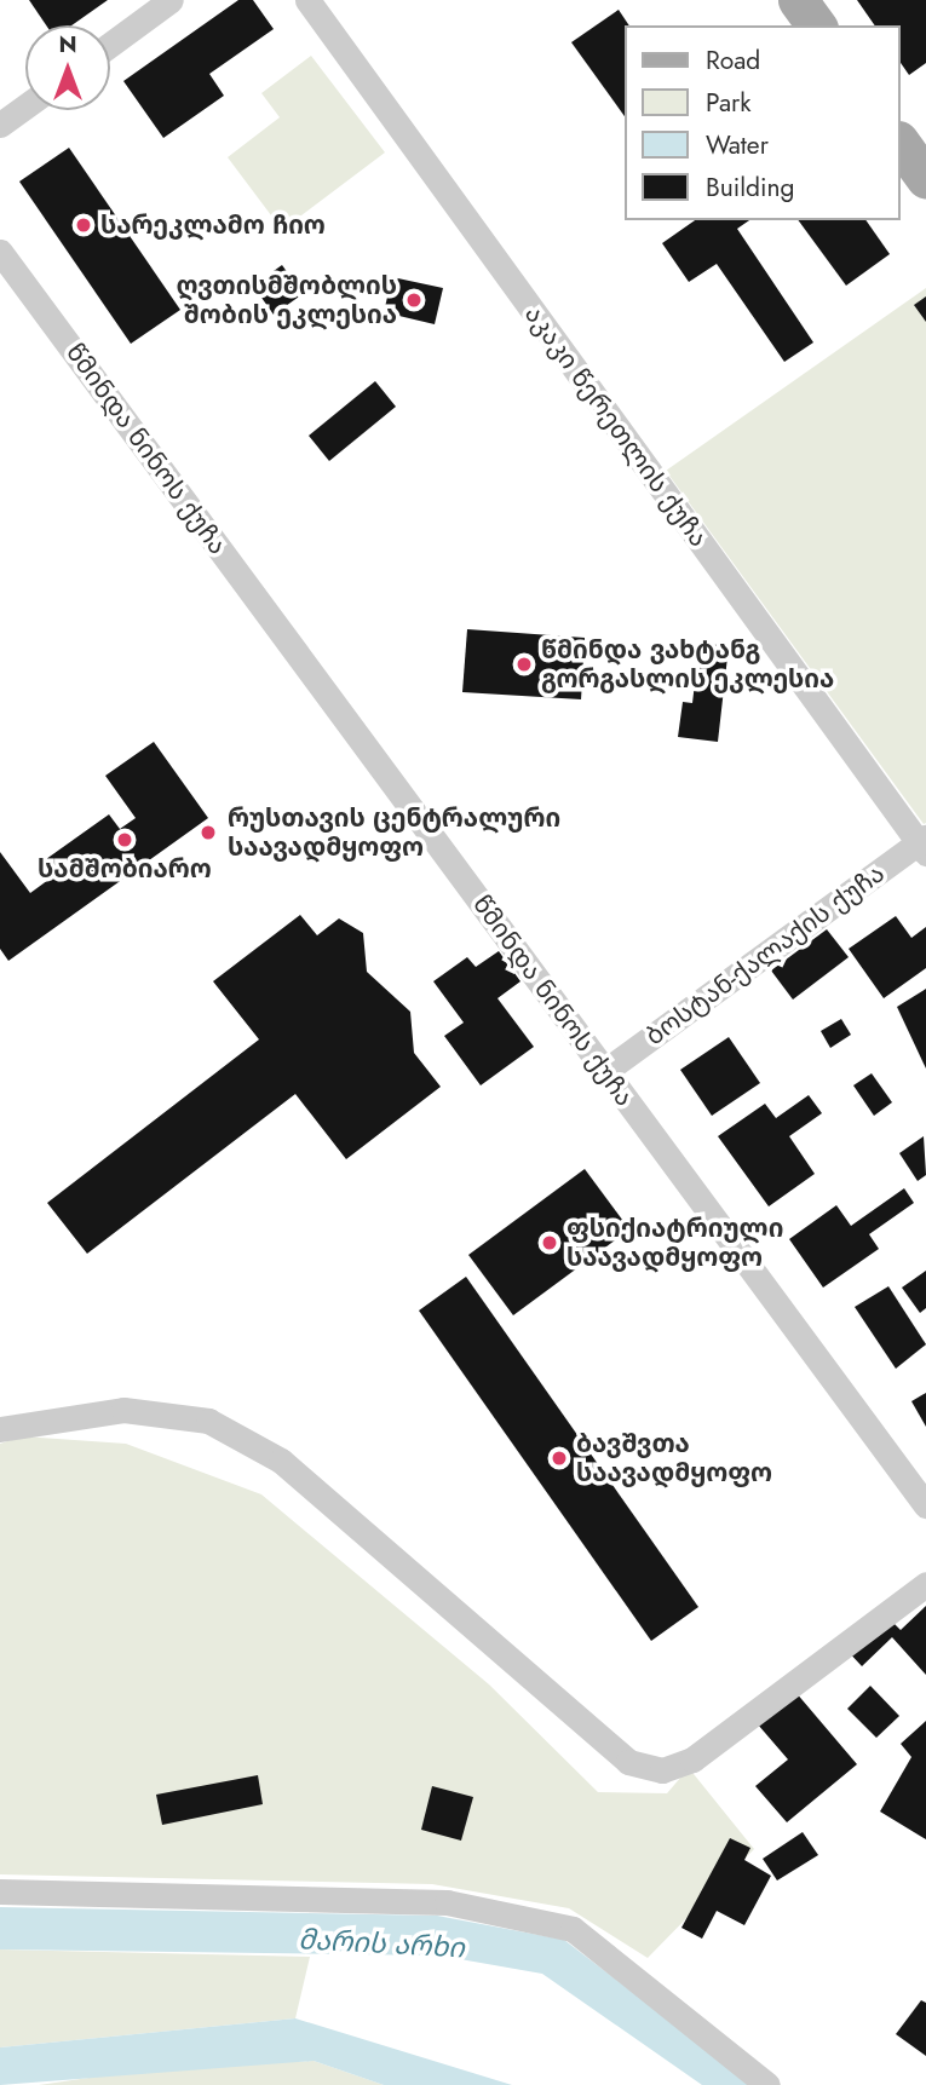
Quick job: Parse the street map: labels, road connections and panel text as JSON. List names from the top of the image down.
{
  "streets": {
    "street": ["აკაკი წერეთლის ქუჩა", "წმინდა ნინოს ქუჩა", "ბოსტან-ქალაქის ქუჩა"]
  },
  "crossings": [
    ["აკაკი წერეთლის ქუჩა", "ბოსტან-ქალაქის ქუჩა"],
    ["წმინდა ნინოს ქუჩა", "ბოსტან-ქალაქის ქუჩა"]
  ],
  "water": ["მარის არხი"],
  "places": [
    "სარეკლამო ჩიო",
    "ღვთისმშობლის შობის ეკლესია",
    "წმინდა ვახტანგ გორგასლის ეკლესია",
    "რუსთავის ცენტრალური საავადმყოფო",
    "სამშობიარო",
    "ფსიქიატრიული საავადმყოფო",
    "ბავშვთა საავადმყოფო"
  ],
  "legend": [
    "Road",
    "Park",
    "Water",
    "Building"
  ],
  "north": "top"
}
